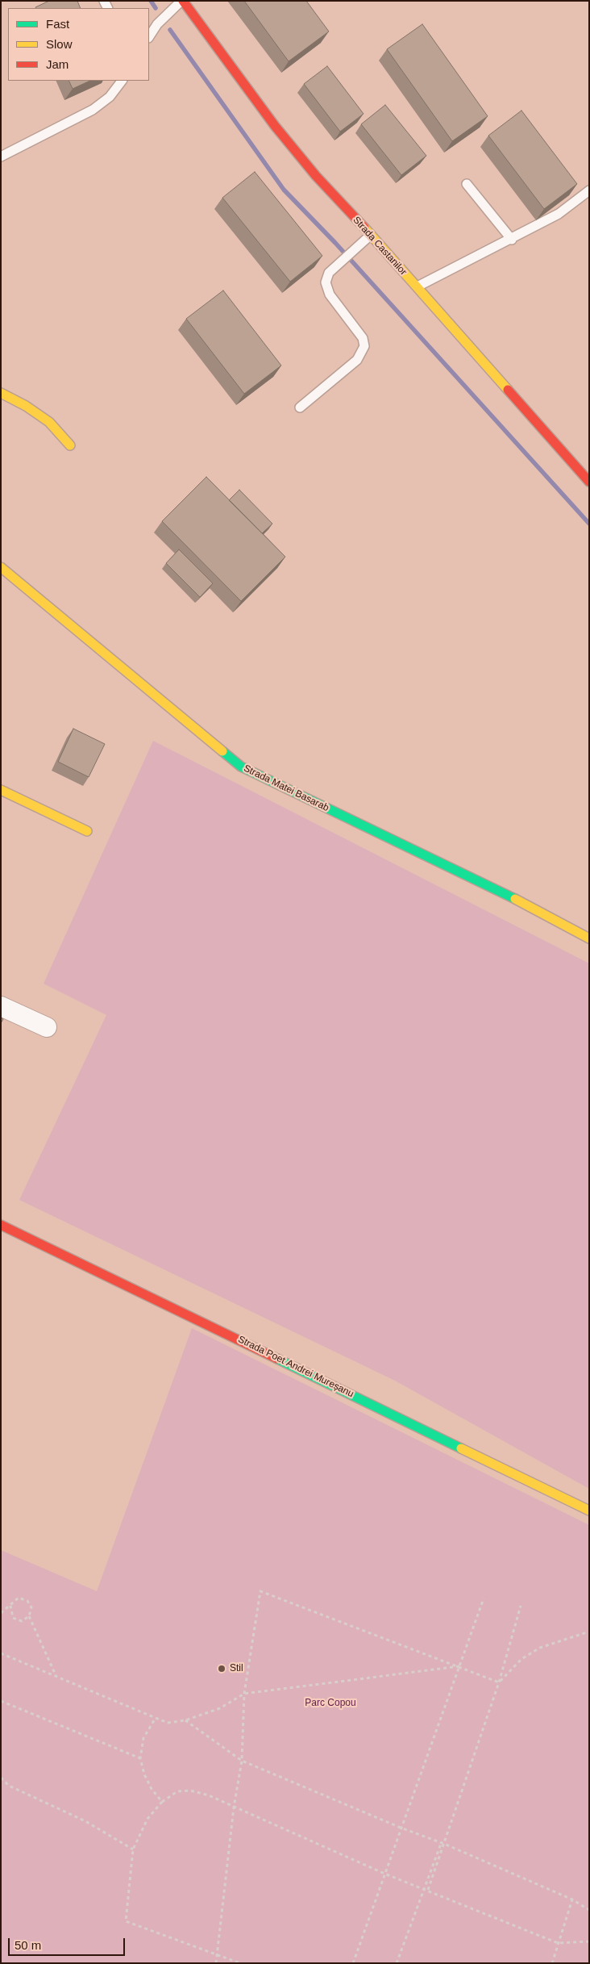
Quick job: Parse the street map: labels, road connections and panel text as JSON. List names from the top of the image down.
{
  "streets": {
    "street": ["Strada Castanilor", "Strada Matei Basarab", "Strada Poet Andrei Mureșanu"]
  },
  "parks": ["Parc Copou"],
  "places": ["Stil"],
  "legend": ["Fast", "Slow", "Jam"],
  "scale_bar": "50 m"
}
